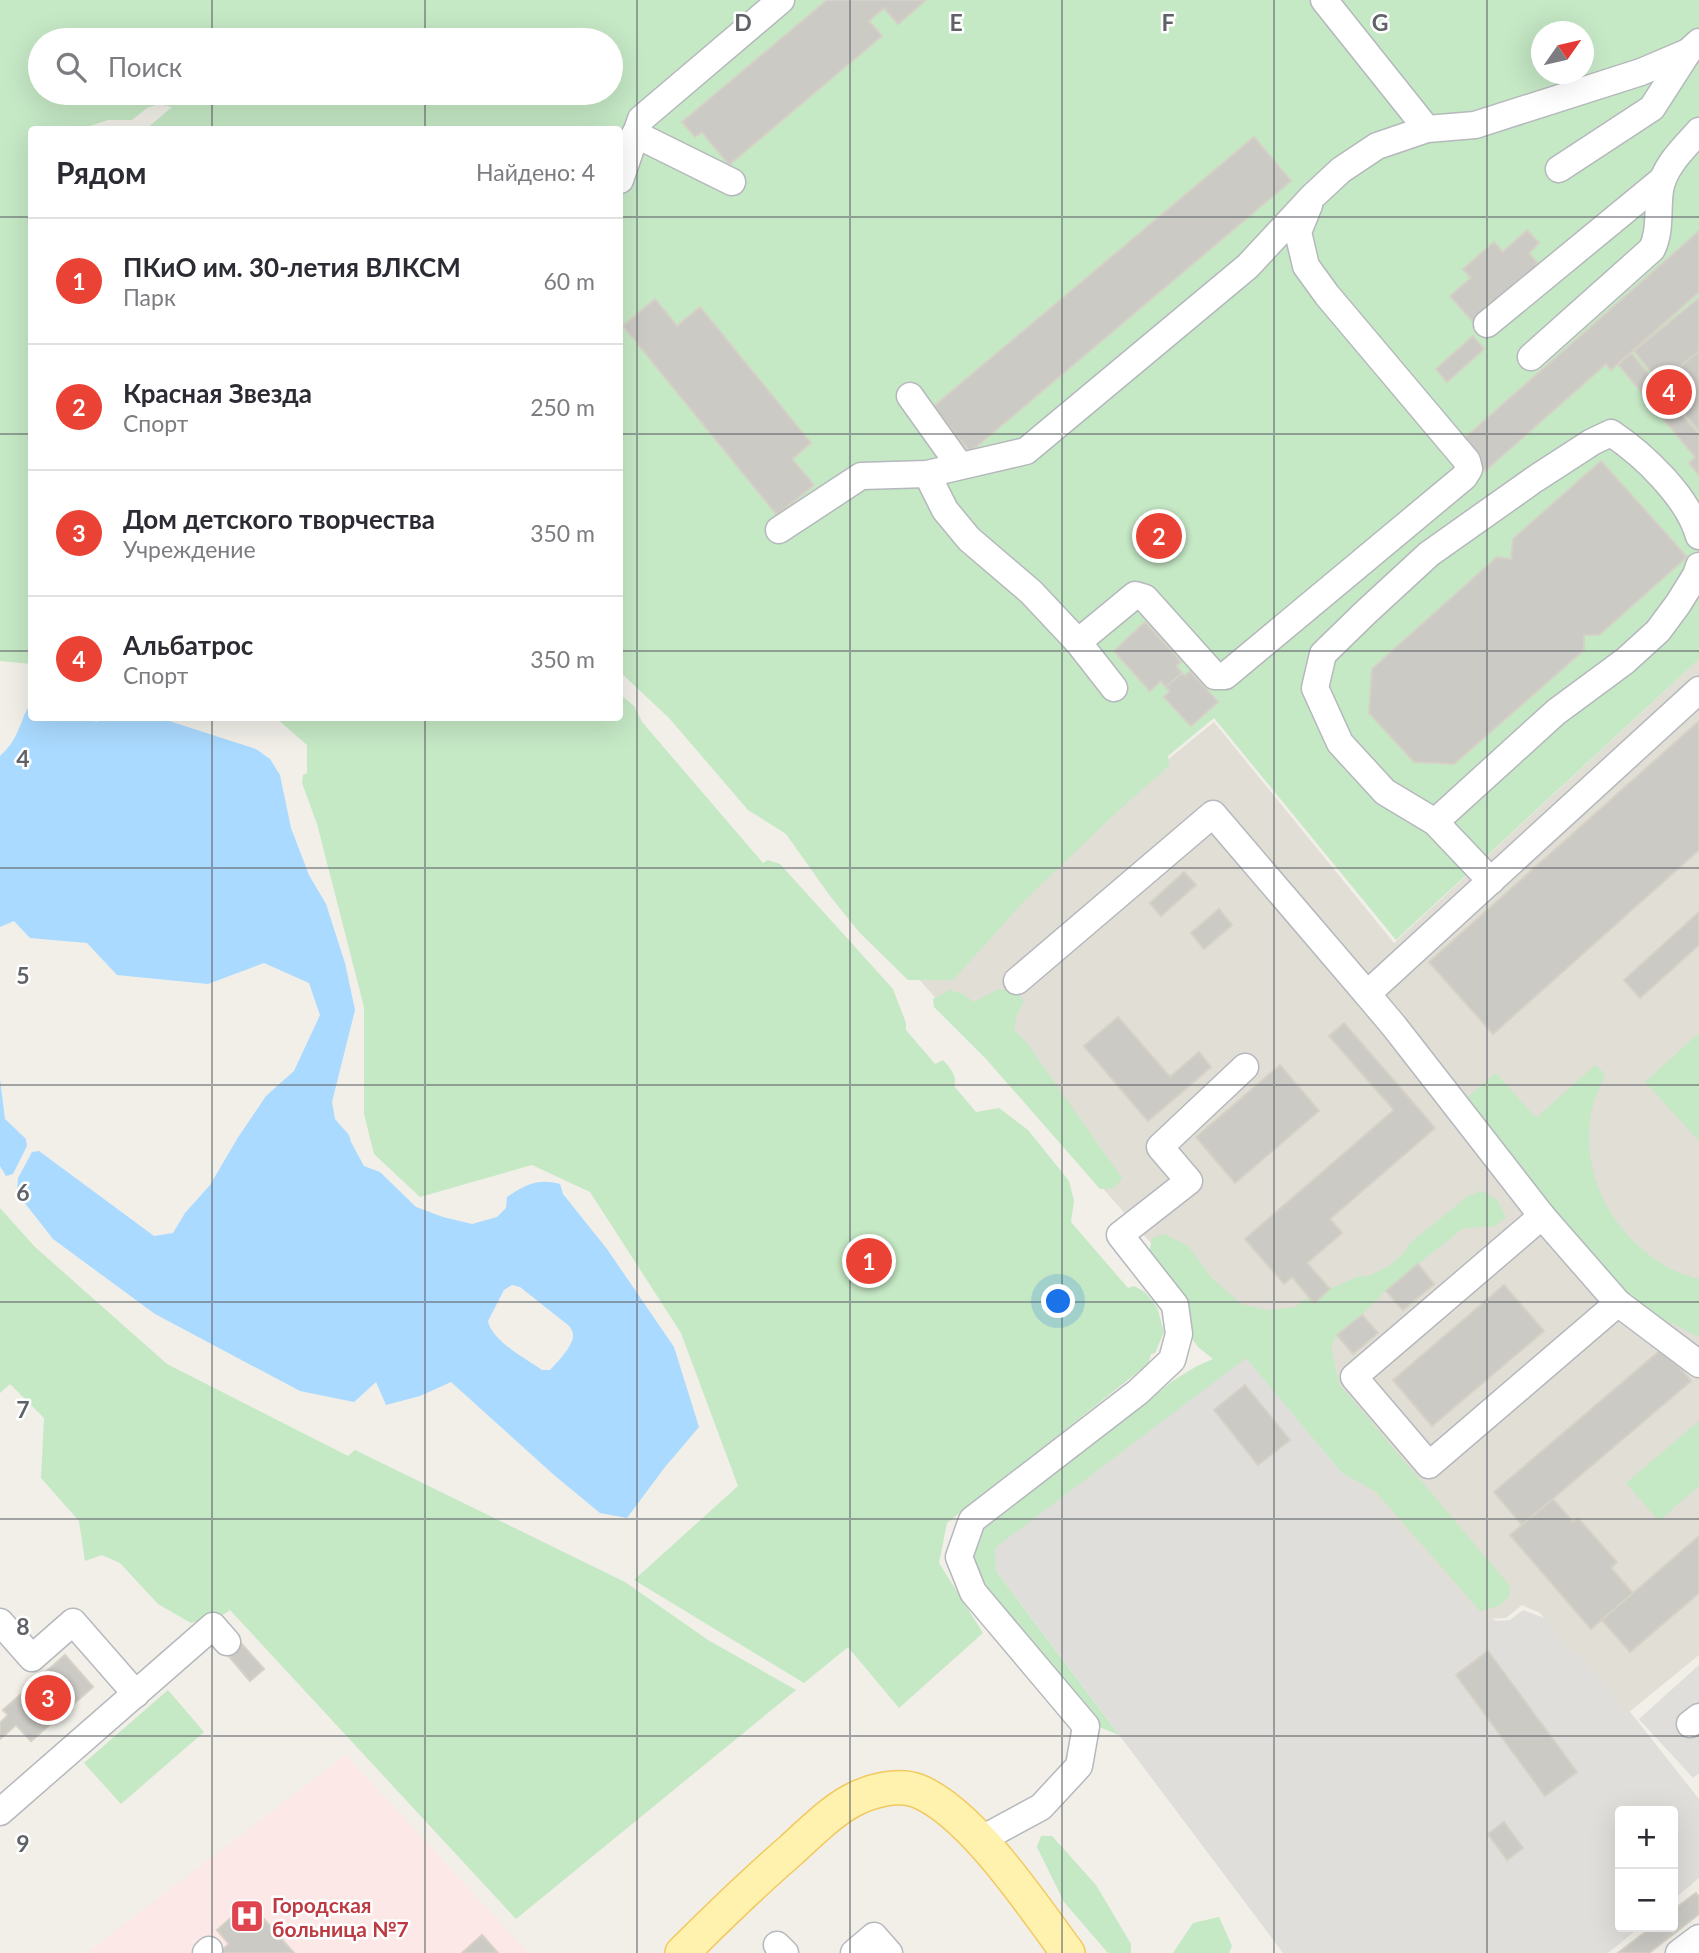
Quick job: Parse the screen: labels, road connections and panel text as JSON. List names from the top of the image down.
{
  "places": {
    "hospital": ["Городская больница №7"]
  },
  "north": "top right",
  "page": {
    "search": "Поиск",
    "heading": ["Рядом", "Найдено: 4"],
    "list": [
      {
        "mark": "1",
        "name": "ПКиО им. 30-летия ВЛКСМ",
        "note": "Парк",
        "value": "60 m"
      },
      {
        "mark": "2",
        "name": "Красная Звезда",
        "note": "Спорт",
        "value": "250 m"
      },
      {
        "mark": "3",
        "name": "Дом детского творчества",
        "note": "Учреждение",
        "value": "350 m"
      },
      {
        "mark": "4",
        "name": "Альбатрос",
        "note": "Спорт",
        "value": "350 m"
      }
    ],
    "pins": [
      "4",
      "2",
      "1",
      "3"
    ],
    "map_buttons": ["+", "−"]
  },
  "grid": {
    "columns": [
      "D",
      "E",
      "F",
      "G"
    ],
    "rows": [
      "4",
      "5",
      "6",
      "7",
      "8",
      "9"
    ]
  }
}
